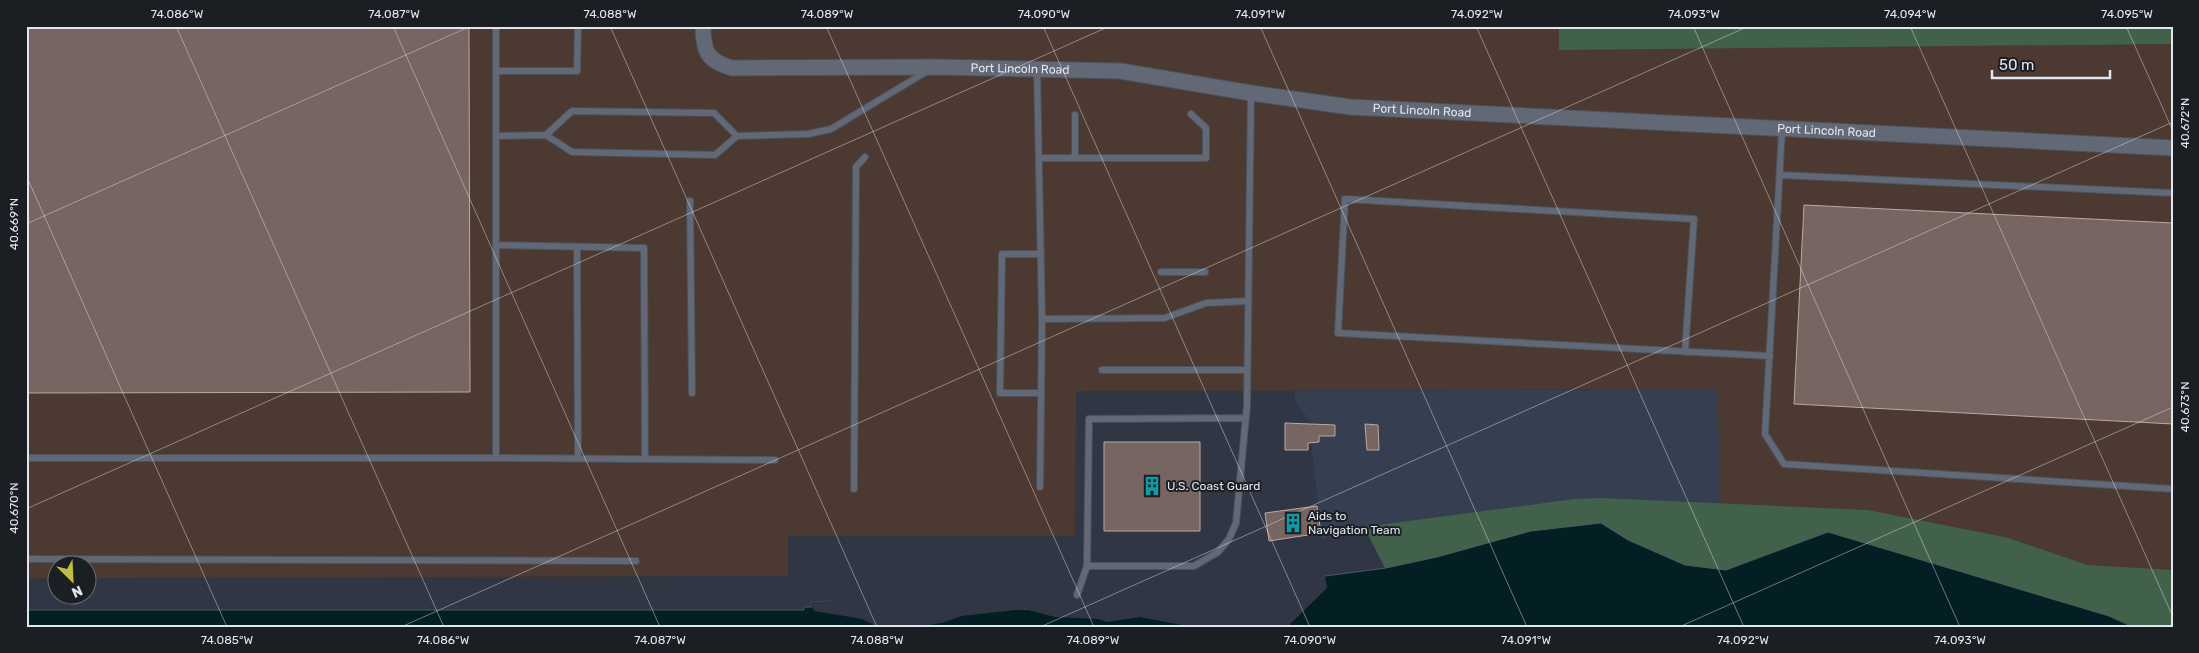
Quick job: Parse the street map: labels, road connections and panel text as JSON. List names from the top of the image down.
{
  "streets": {
    "street": ["Port Lincoln Road"]
  },
  "places": {
    "building": ["U.S. Coast Guard", "Aids to Navigation Team"]
  },
  "scale_bar": "50 m",
  "north": "bottom right",
  "coordinates": [
    "74.086°W",
    "74.087°W",
    "74.088°W",
    "74.089°W",
    "74.090°W",
    "74.091°W",
    "74.092°W",
    "74.093°W",
    "74.094°W",
    "74.095°W",
    "40.672°N",
    "40.669°N",
    "40.673°N",
    "40.670°N",
    "74.085°W"
  ]
}
